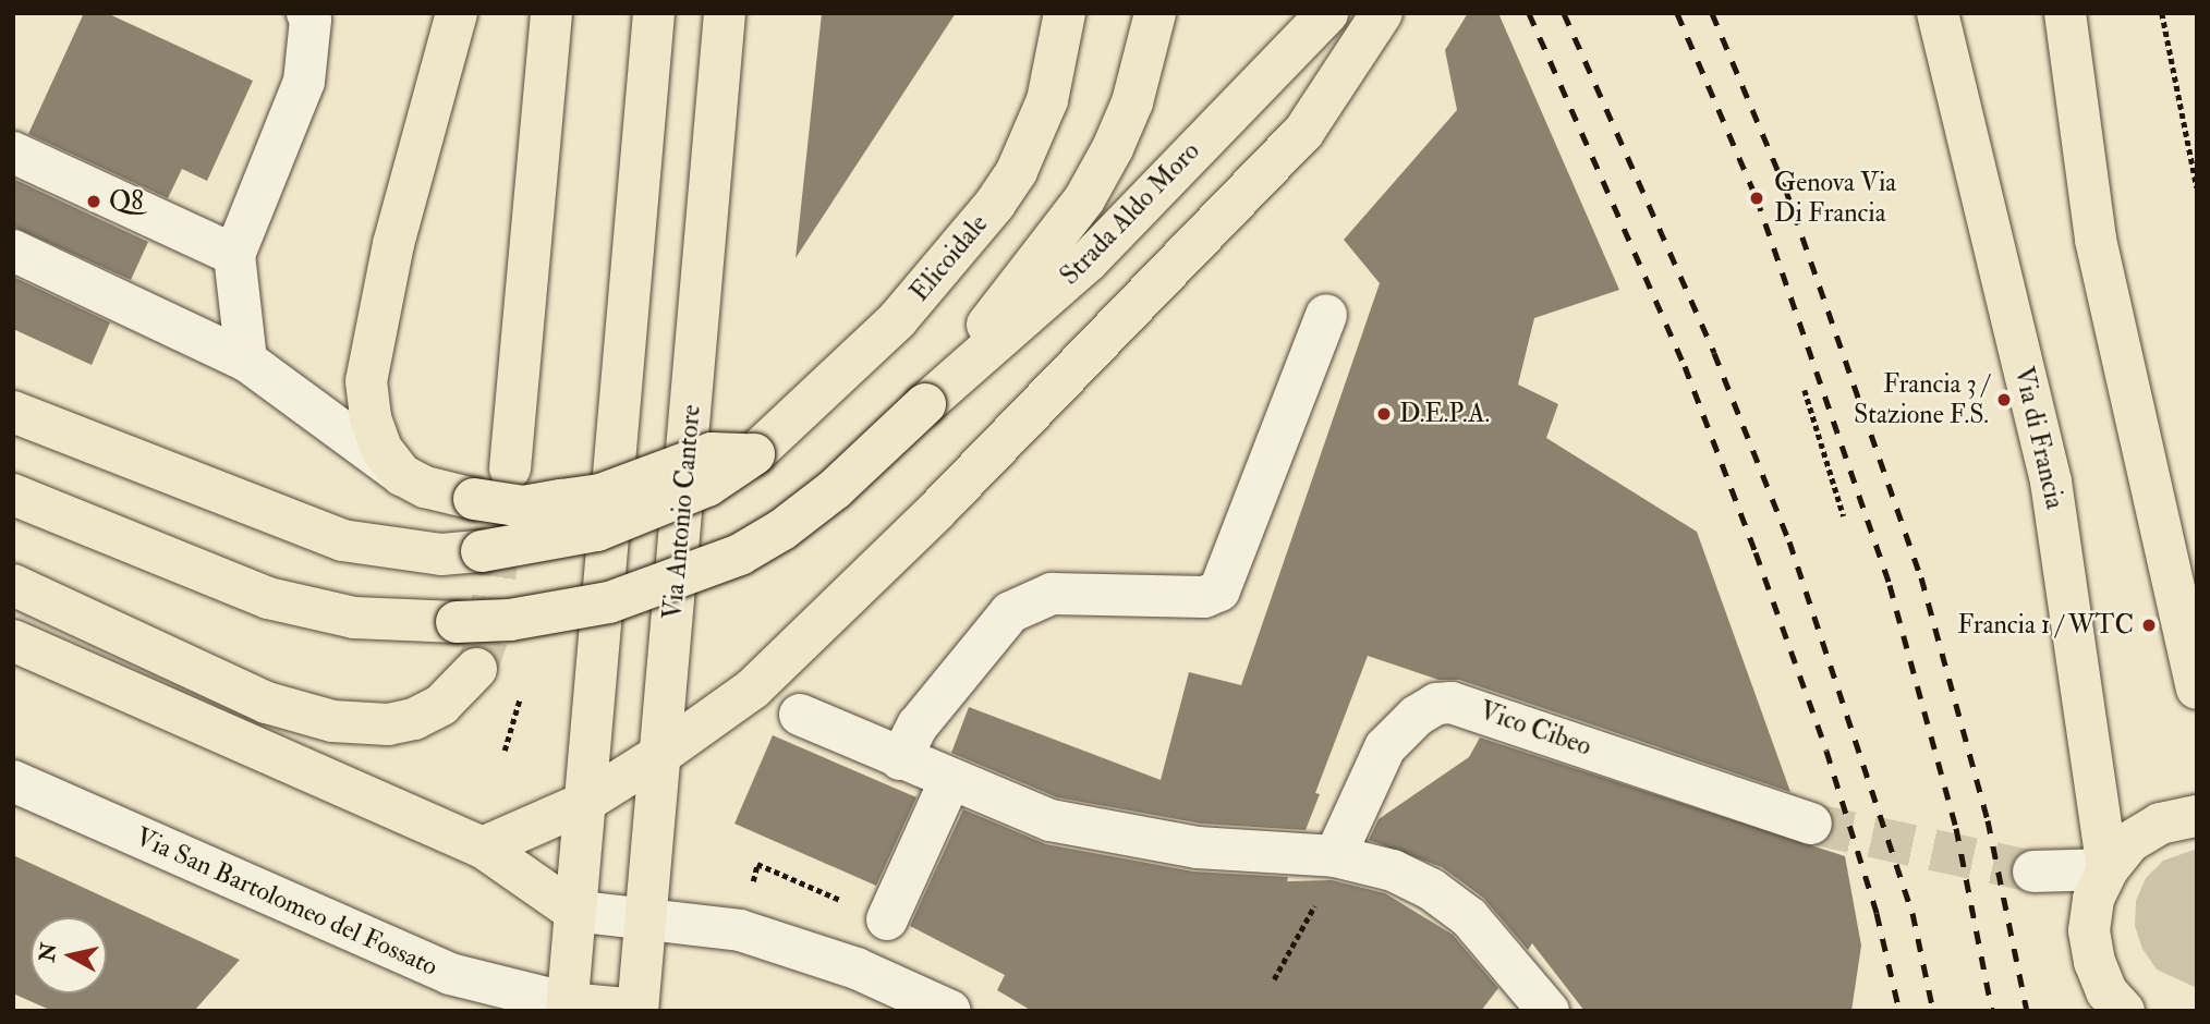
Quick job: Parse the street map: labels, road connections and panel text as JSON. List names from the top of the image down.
{
  "streets": {
    "main road": [
      "Strada Aldo Moro",
      "Elicoidale",
      "Via di Francia",
      "Via Antonio Cantore"
    ],
    "street": ["Vico Cibeo", "Via San Bartolomeo del Fossato"]
  },
  "crossings": [
    ["Via Antonio Cantore", "Via San Bartolomeo del Fossato"]
  ],
  "places": [
    "Genova Via Di Francia",
    "Q8",
    "Francia 3 / Stazione F.S.",
    "D.E.P.A.",
    "Francia 1 / WTC"
  ],
  "north": "left"
}
